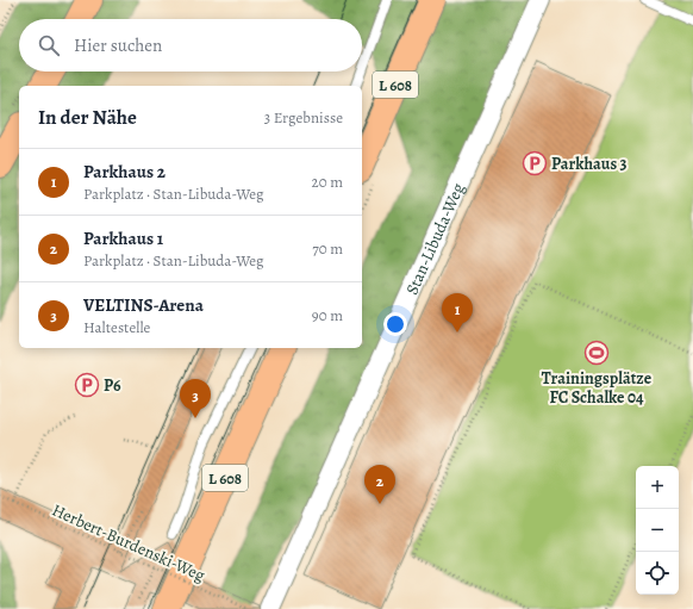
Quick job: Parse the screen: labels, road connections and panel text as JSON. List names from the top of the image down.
{
  "streets": {
    "main road": ["L 608"],
    "street": ["Stan-Libuda-Weg"],
    "path": ["Herbert-Burdenski-Weg"]
  },
  "places": {
    "parking": ["Parkhaus 3", "P6"],
    "sports": ["Trainingsplätze FC Schalke 04"]
  },
  "page": {
    "search": "Hier suchen",
    "heading": ["In der Nähe", "3 Ergebnisse"],
    "list": [
      {
        "mark": "1",
        "name": "Parkhaus 2",
        "note": "Parkplatz · Stan-Libuda-Weg",
        "value": "20 m"
      },
      {
        "mark": "2",
        "name": "Parkhaus 1",
        "note": "Parkplatz · Stan-Libuda-Weg",
        "value": "70 m"
      },
      {
        "mark": "3",
        "name": "VELTINS-Arena",
        "note": "Haltestelle",
        "value": "90 m"
      }
    ],
    "pins": ["1", "3", "2"],
    "map_buttons": ["+", "−"]
  }
}
